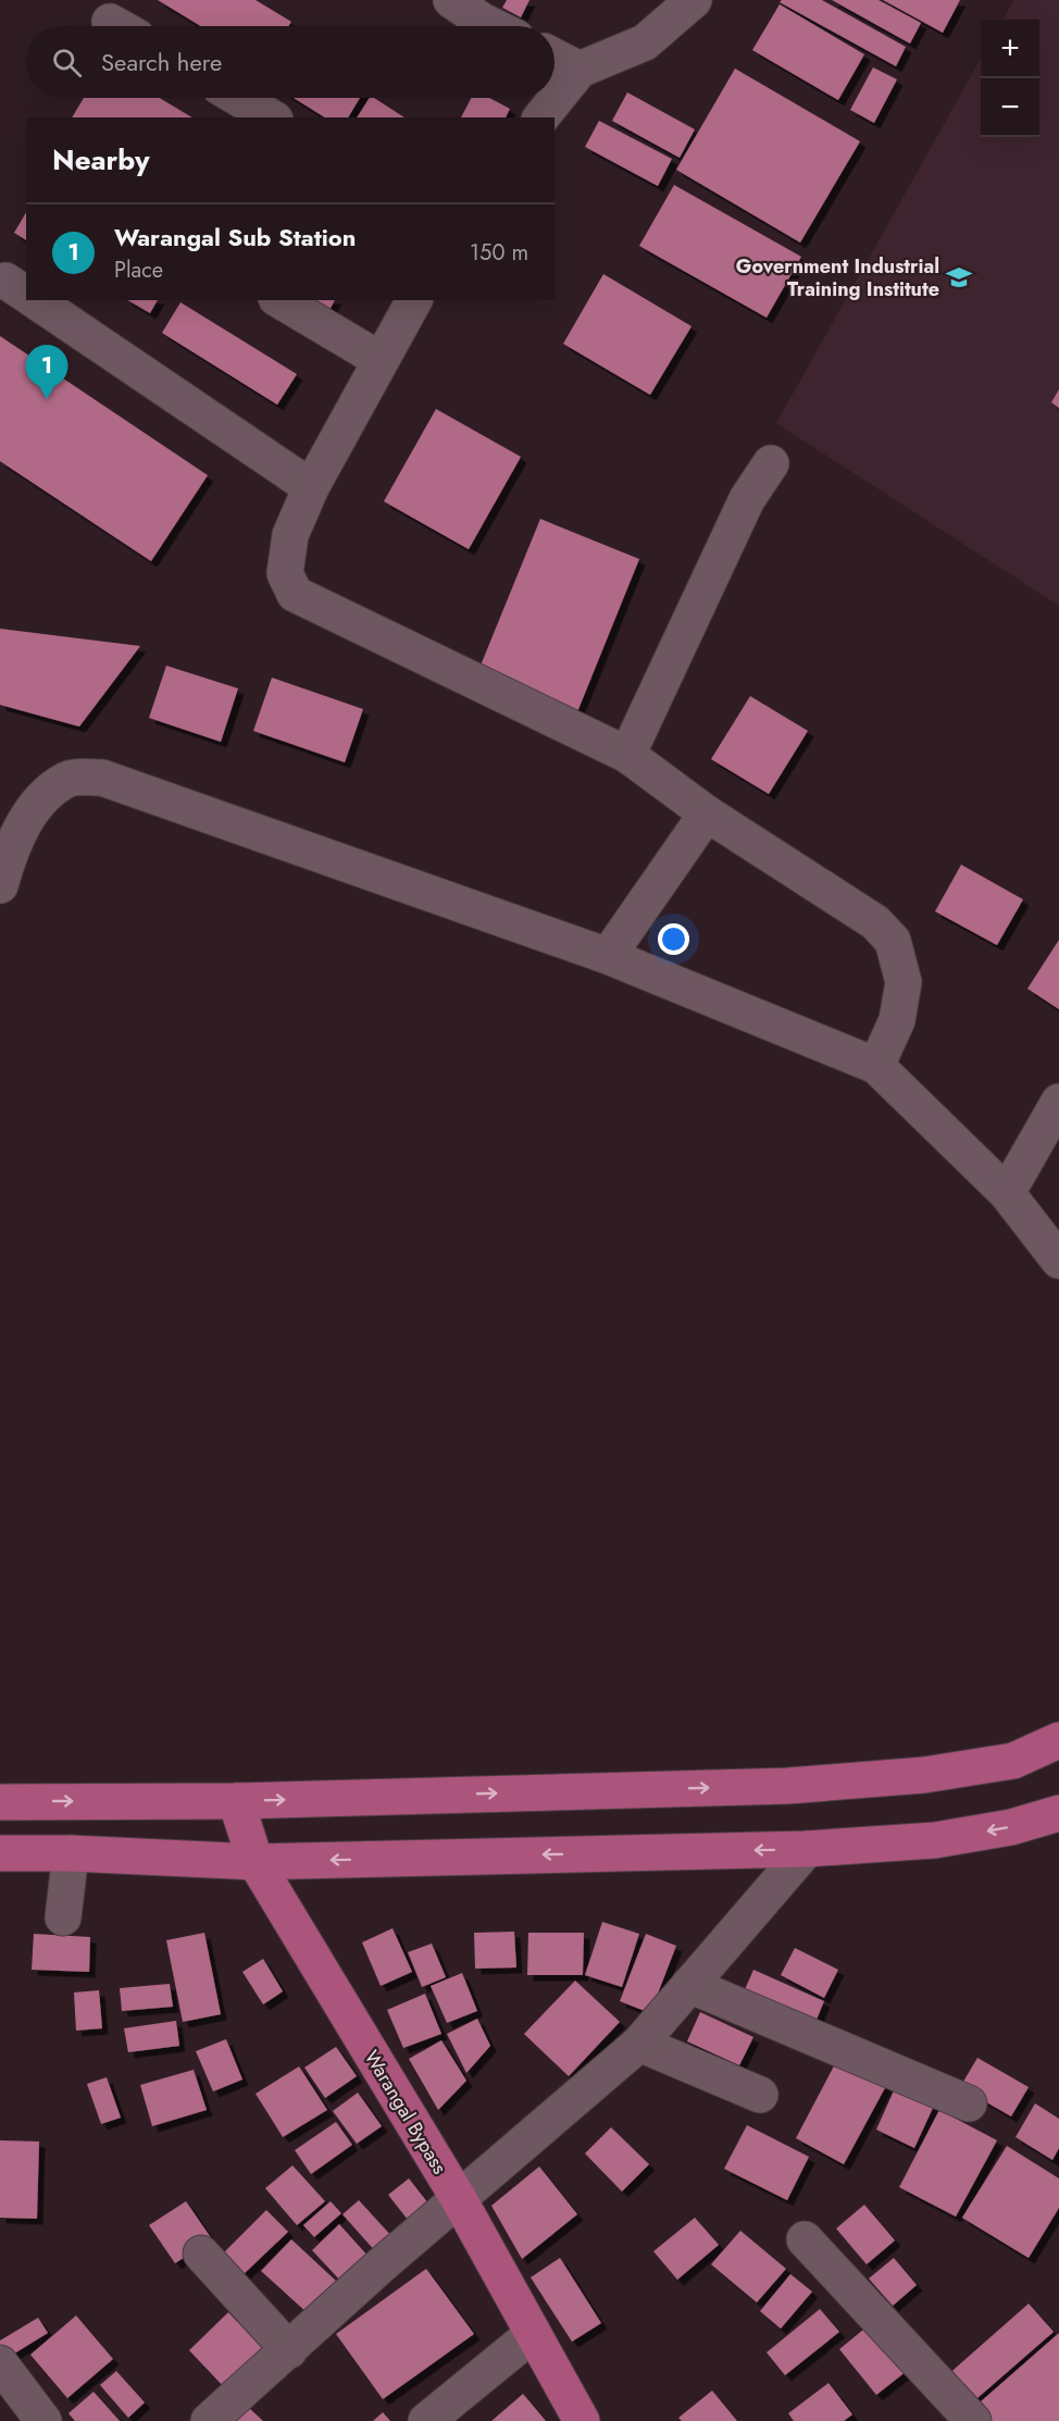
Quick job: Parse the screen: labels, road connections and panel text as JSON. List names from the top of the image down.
{
  "streets": {
    "main road": ["Warangal Bypass"]
  },
  "places": {
    "school or university": ["Government Industrial Training Institute"]
  },
  "page": {
    "map_buttons": ["+", "−"],
    "search": "Search here",
    "heading": "Nearby",
    "list": [
      {
        "mark": "1",
        "name": "Warangal Sub Station",
        "note": "Place",
        "value": "150 m"
      }
    ],
    "pins": "1"
  }
}
